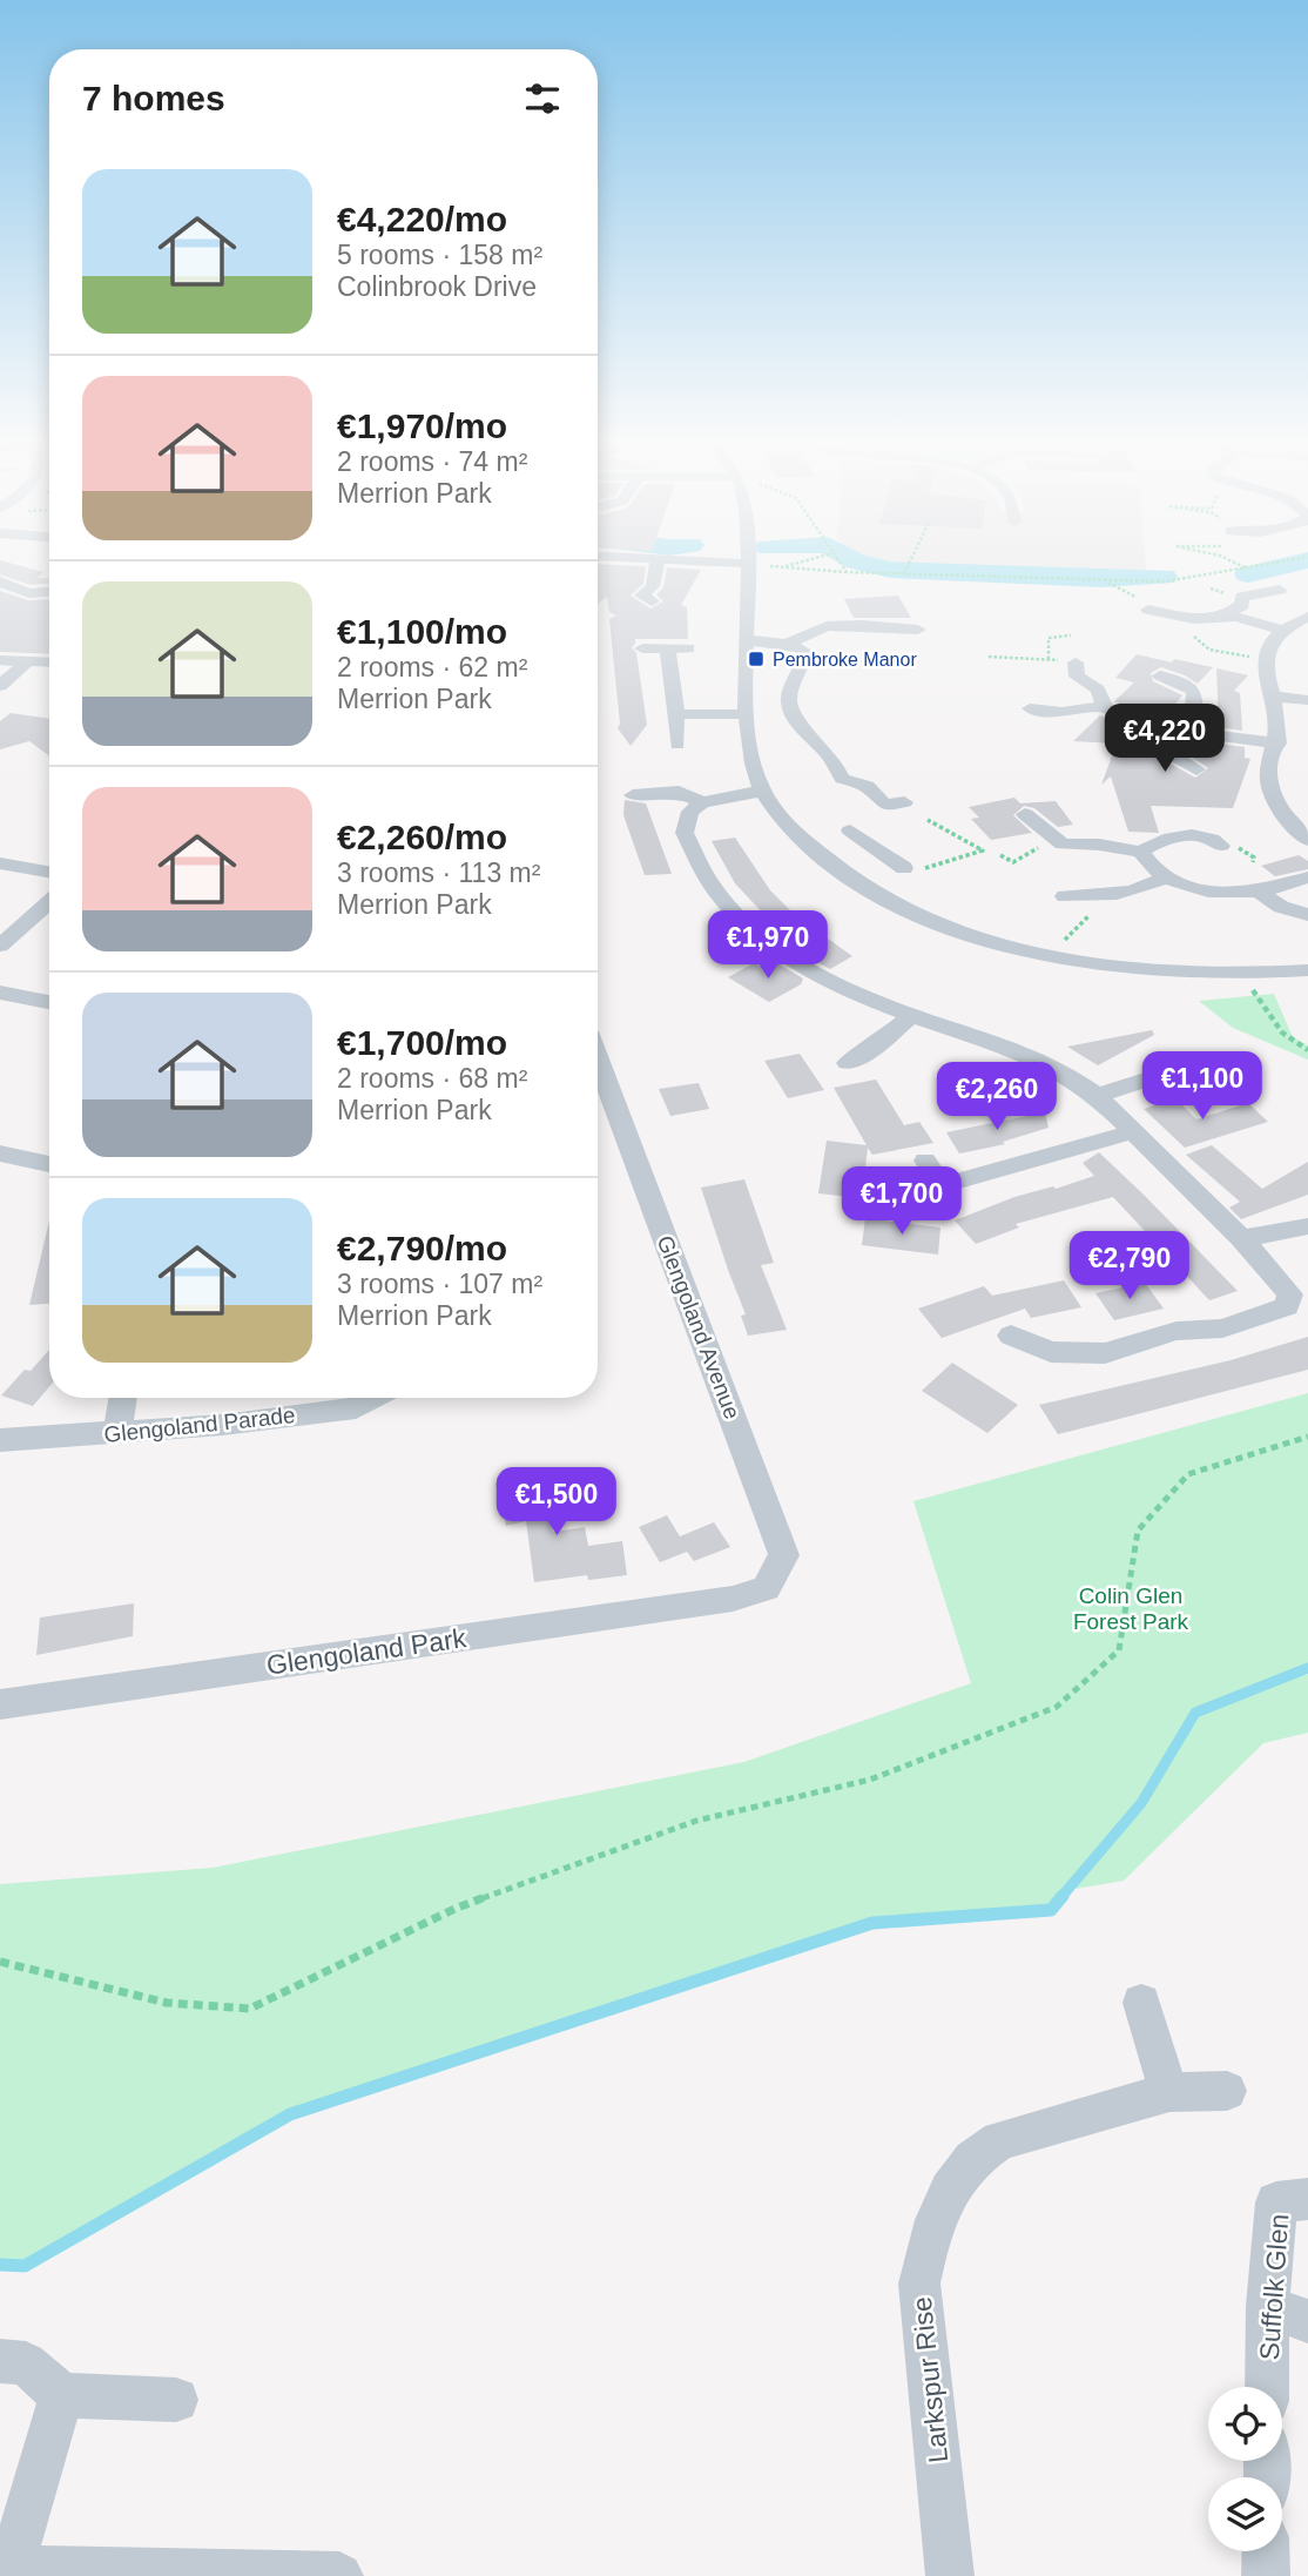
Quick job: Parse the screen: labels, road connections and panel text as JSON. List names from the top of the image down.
{
  "streets": {
    "street": [
      "Glengoland Avenue",
      "Glengoland Parade",
      "Glengoland Park",
      "Suffolk Glen",
      "Larkspur Rise"
    ]
  },
  "crossings": [
    ["Glengoland Avenue", "Glengoland Park"]
  ],
  "parks": ["Colin Glen Forest Park"],
  "places": {
    "transit": ["Pembroke Manor"]
  },
  "page": {
    "heading": "7 homes",
    "list": [
      {
        "name": "€4,220/mo",
        "note": "5 rooms · 158 m² · Colinbrook Drive"
      },
      {
        "name": "€1,970/mo",
        "note": "2 rooms · 74 m² · Merrion Park"
      },
      {
        "name": "€1,100/mo",
        "note": "2 rooms · 62 m² · Merrion Park"
      },
      {
        "name": "€2,260/mo",
        "note": "3 rooms · 113 m² · Merrion Park"
      },
      {
        "name": "€1,700/mo",
        "note": "2 rooms · 68 m² · Merrion Park"
      },
      {
        "name": "€2,790/mo",
        "note": "3 rooms · 107 m² · Merrion Park"
      }
    ],
    "price": [
      "€4,220",
      "€1,970",
      "€1,100",
      "€2,260",
      "€1,700",
      "€2,790",
      "€1,500"
    ]
  }
}
